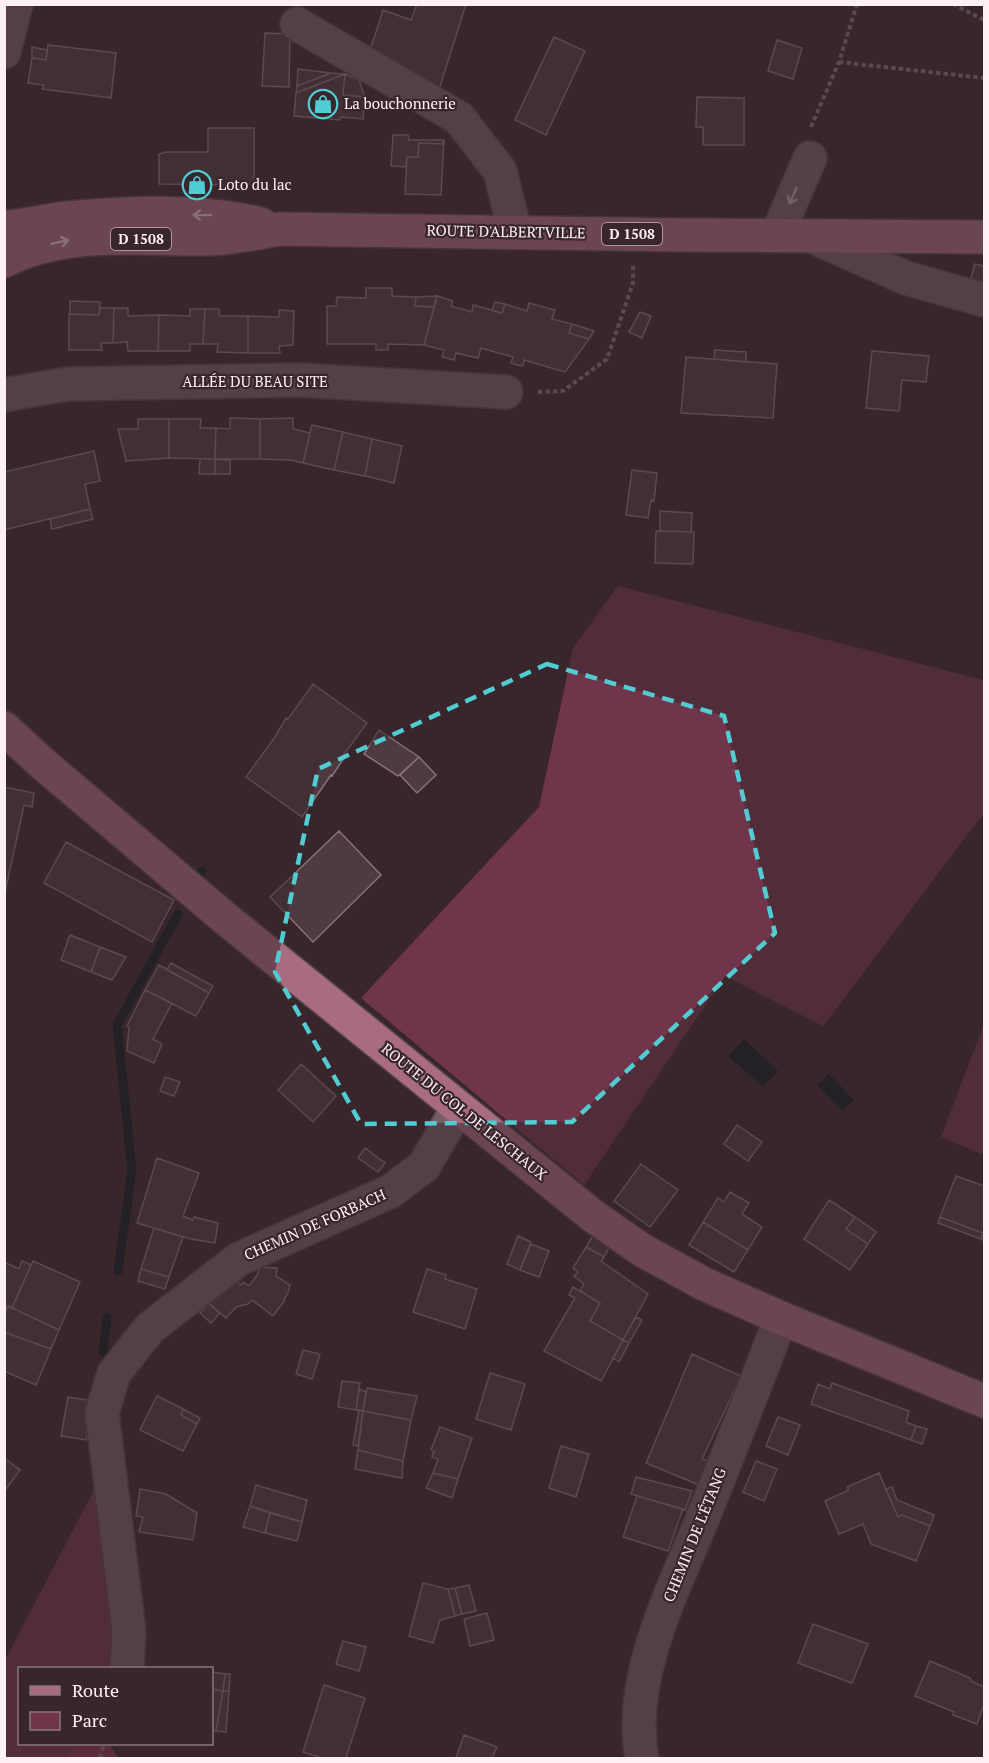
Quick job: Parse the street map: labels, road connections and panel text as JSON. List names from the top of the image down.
{
  "streets": {
    "main road": ["ROUTE D'ALBERTVILLE", "D 1508", "ROUTE DU COL DE LESCHAUX"],
    "street": ["ALLÉE DU BEAU SITE", "CHEMIN DE FORBACH", "CHEMIN DE L'ÉTANG"]
  },
  "crossings": [
    ["ROUTE DU COL DE LESCHAUX", "CHEMIN DE FORBACH"],
    ["ROUTE DU COL DE LESCHAUX", "CHEMIN DE L'ÉTANG"]
  ],
  "places": {
    "shop": ["La bouchonnerie", "Loto du lac"]
  },
  "legend": ["Route", "Parc"]
}
